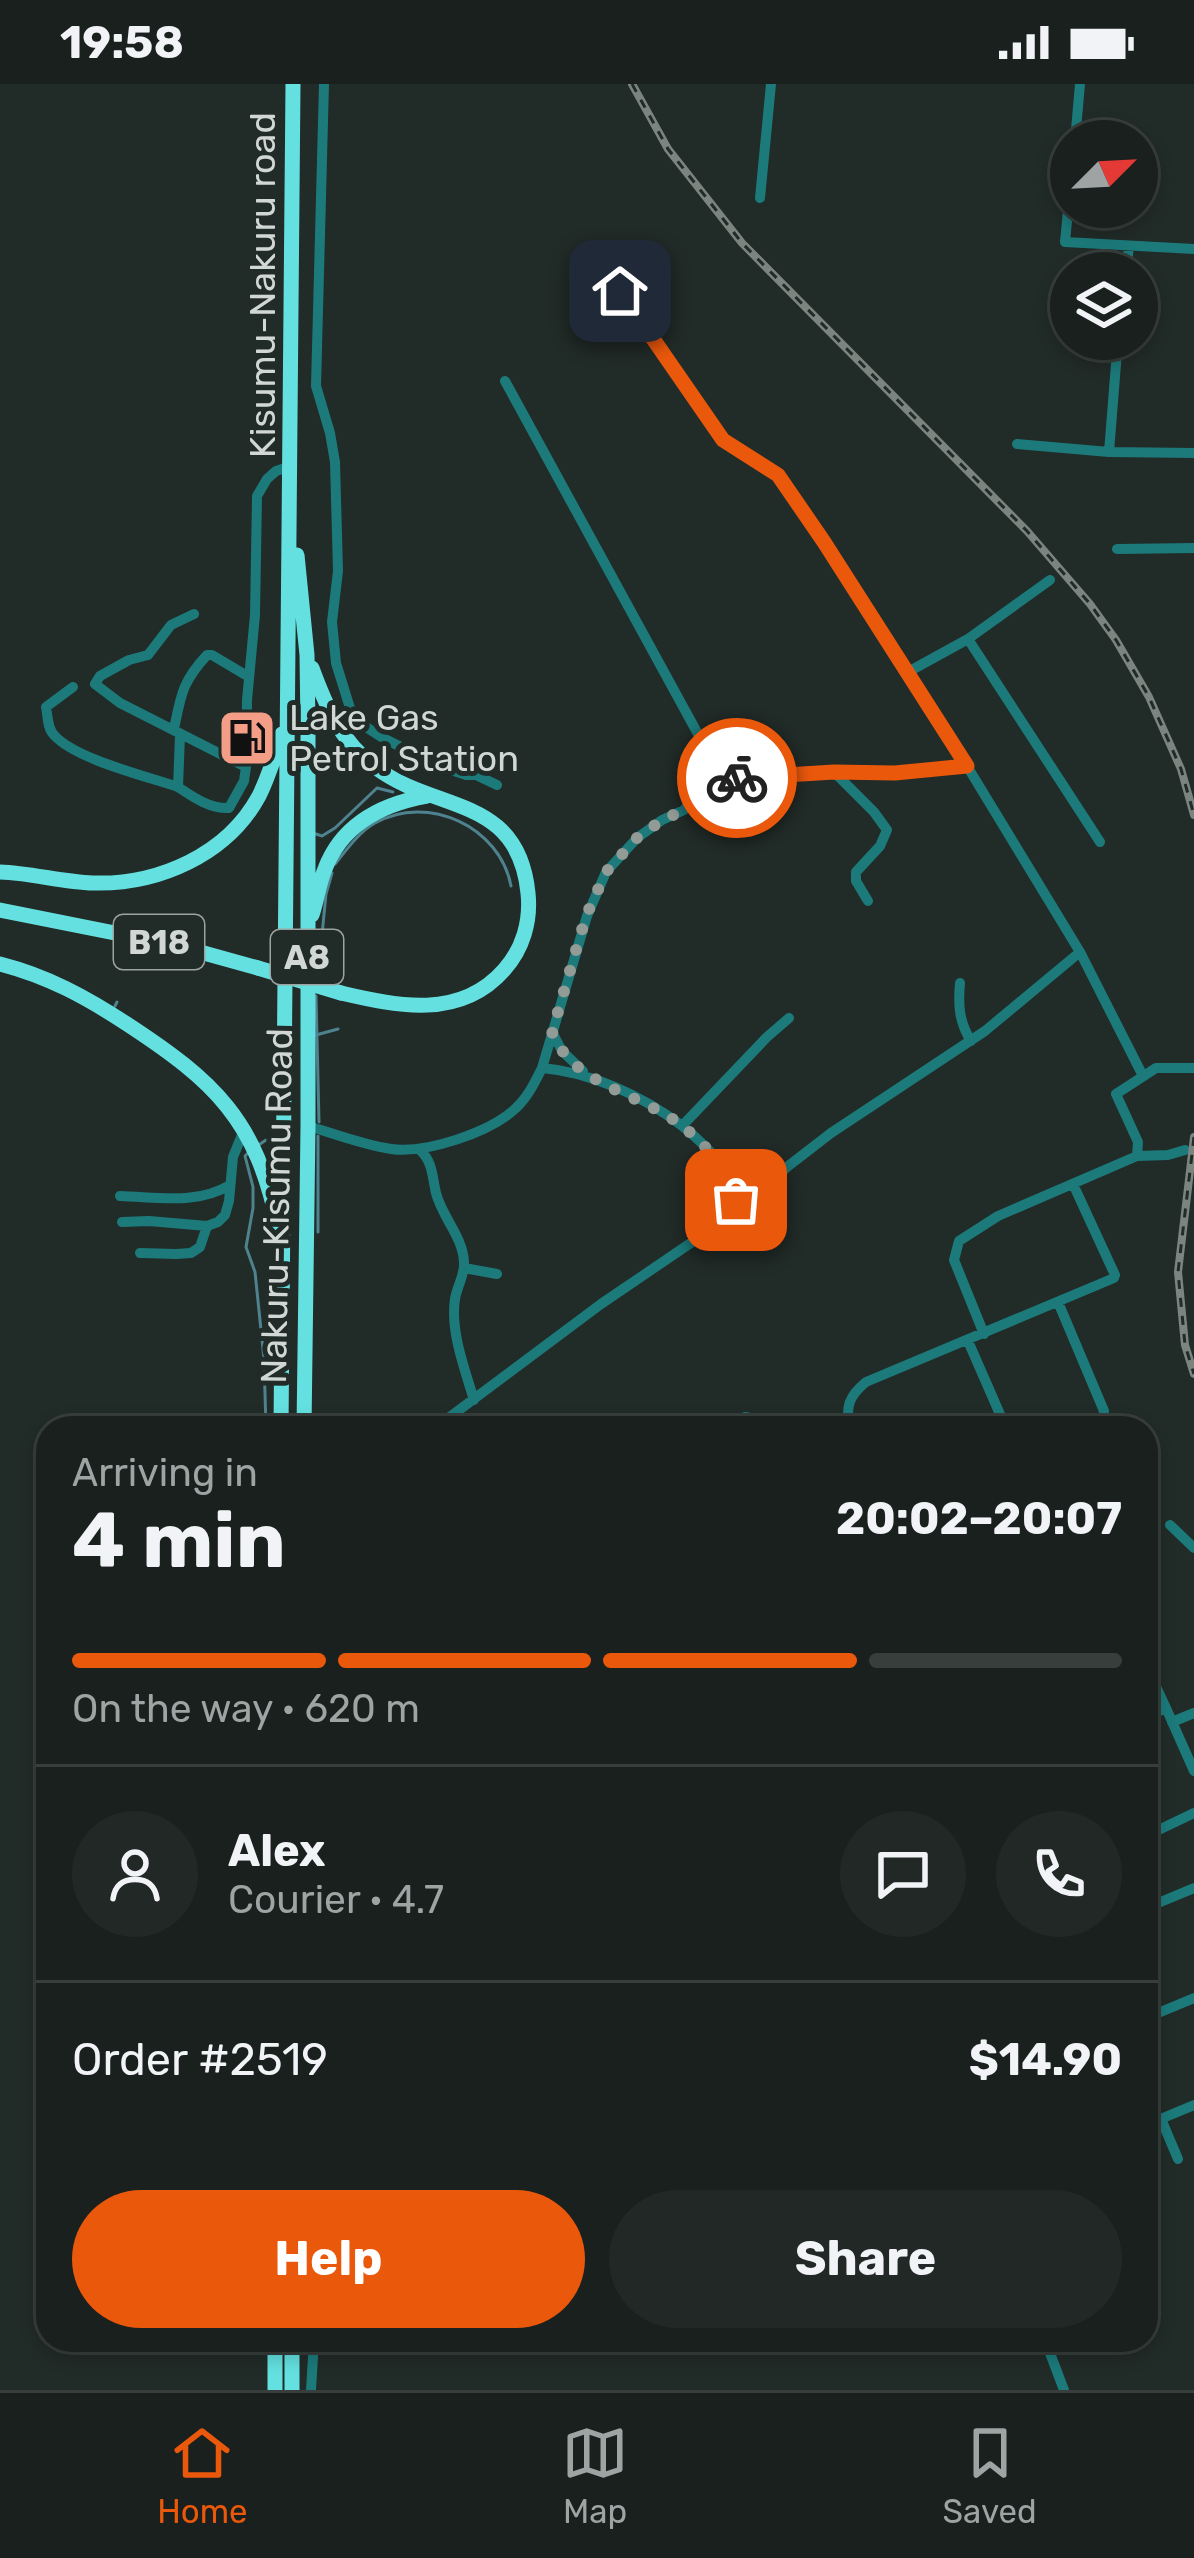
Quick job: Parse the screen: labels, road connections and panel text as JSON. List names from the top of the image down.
{
  "streets": {
    "highway": [
      "Kisumu-Nakuru road",
      "B18",
      "A8",
      "Nakuru-Kisumu Road"
    ]
  },
  "crossings": [
    ["Kisumu-Nakuru road", "Nakuru-Kisumu Road"]
  ],
  "places": {
    "fuel station": ["Lake Gas Petrol Station"]
  },
  "north": "top right",
  "page": {
    "status": "19:58",
    "heading": ["4 min", "Arriving in", "20:02–20:07"],
    "panel": [
      "Alex",
      "Courier · 4.7",
      "Order #2519",
      "$14.90"
    ],
    "bar": "On the way · 620 m",
    "buttons": ["Help", "Share"],
    "tabs": ["Home", "Map", "Saved"]
  }
}
